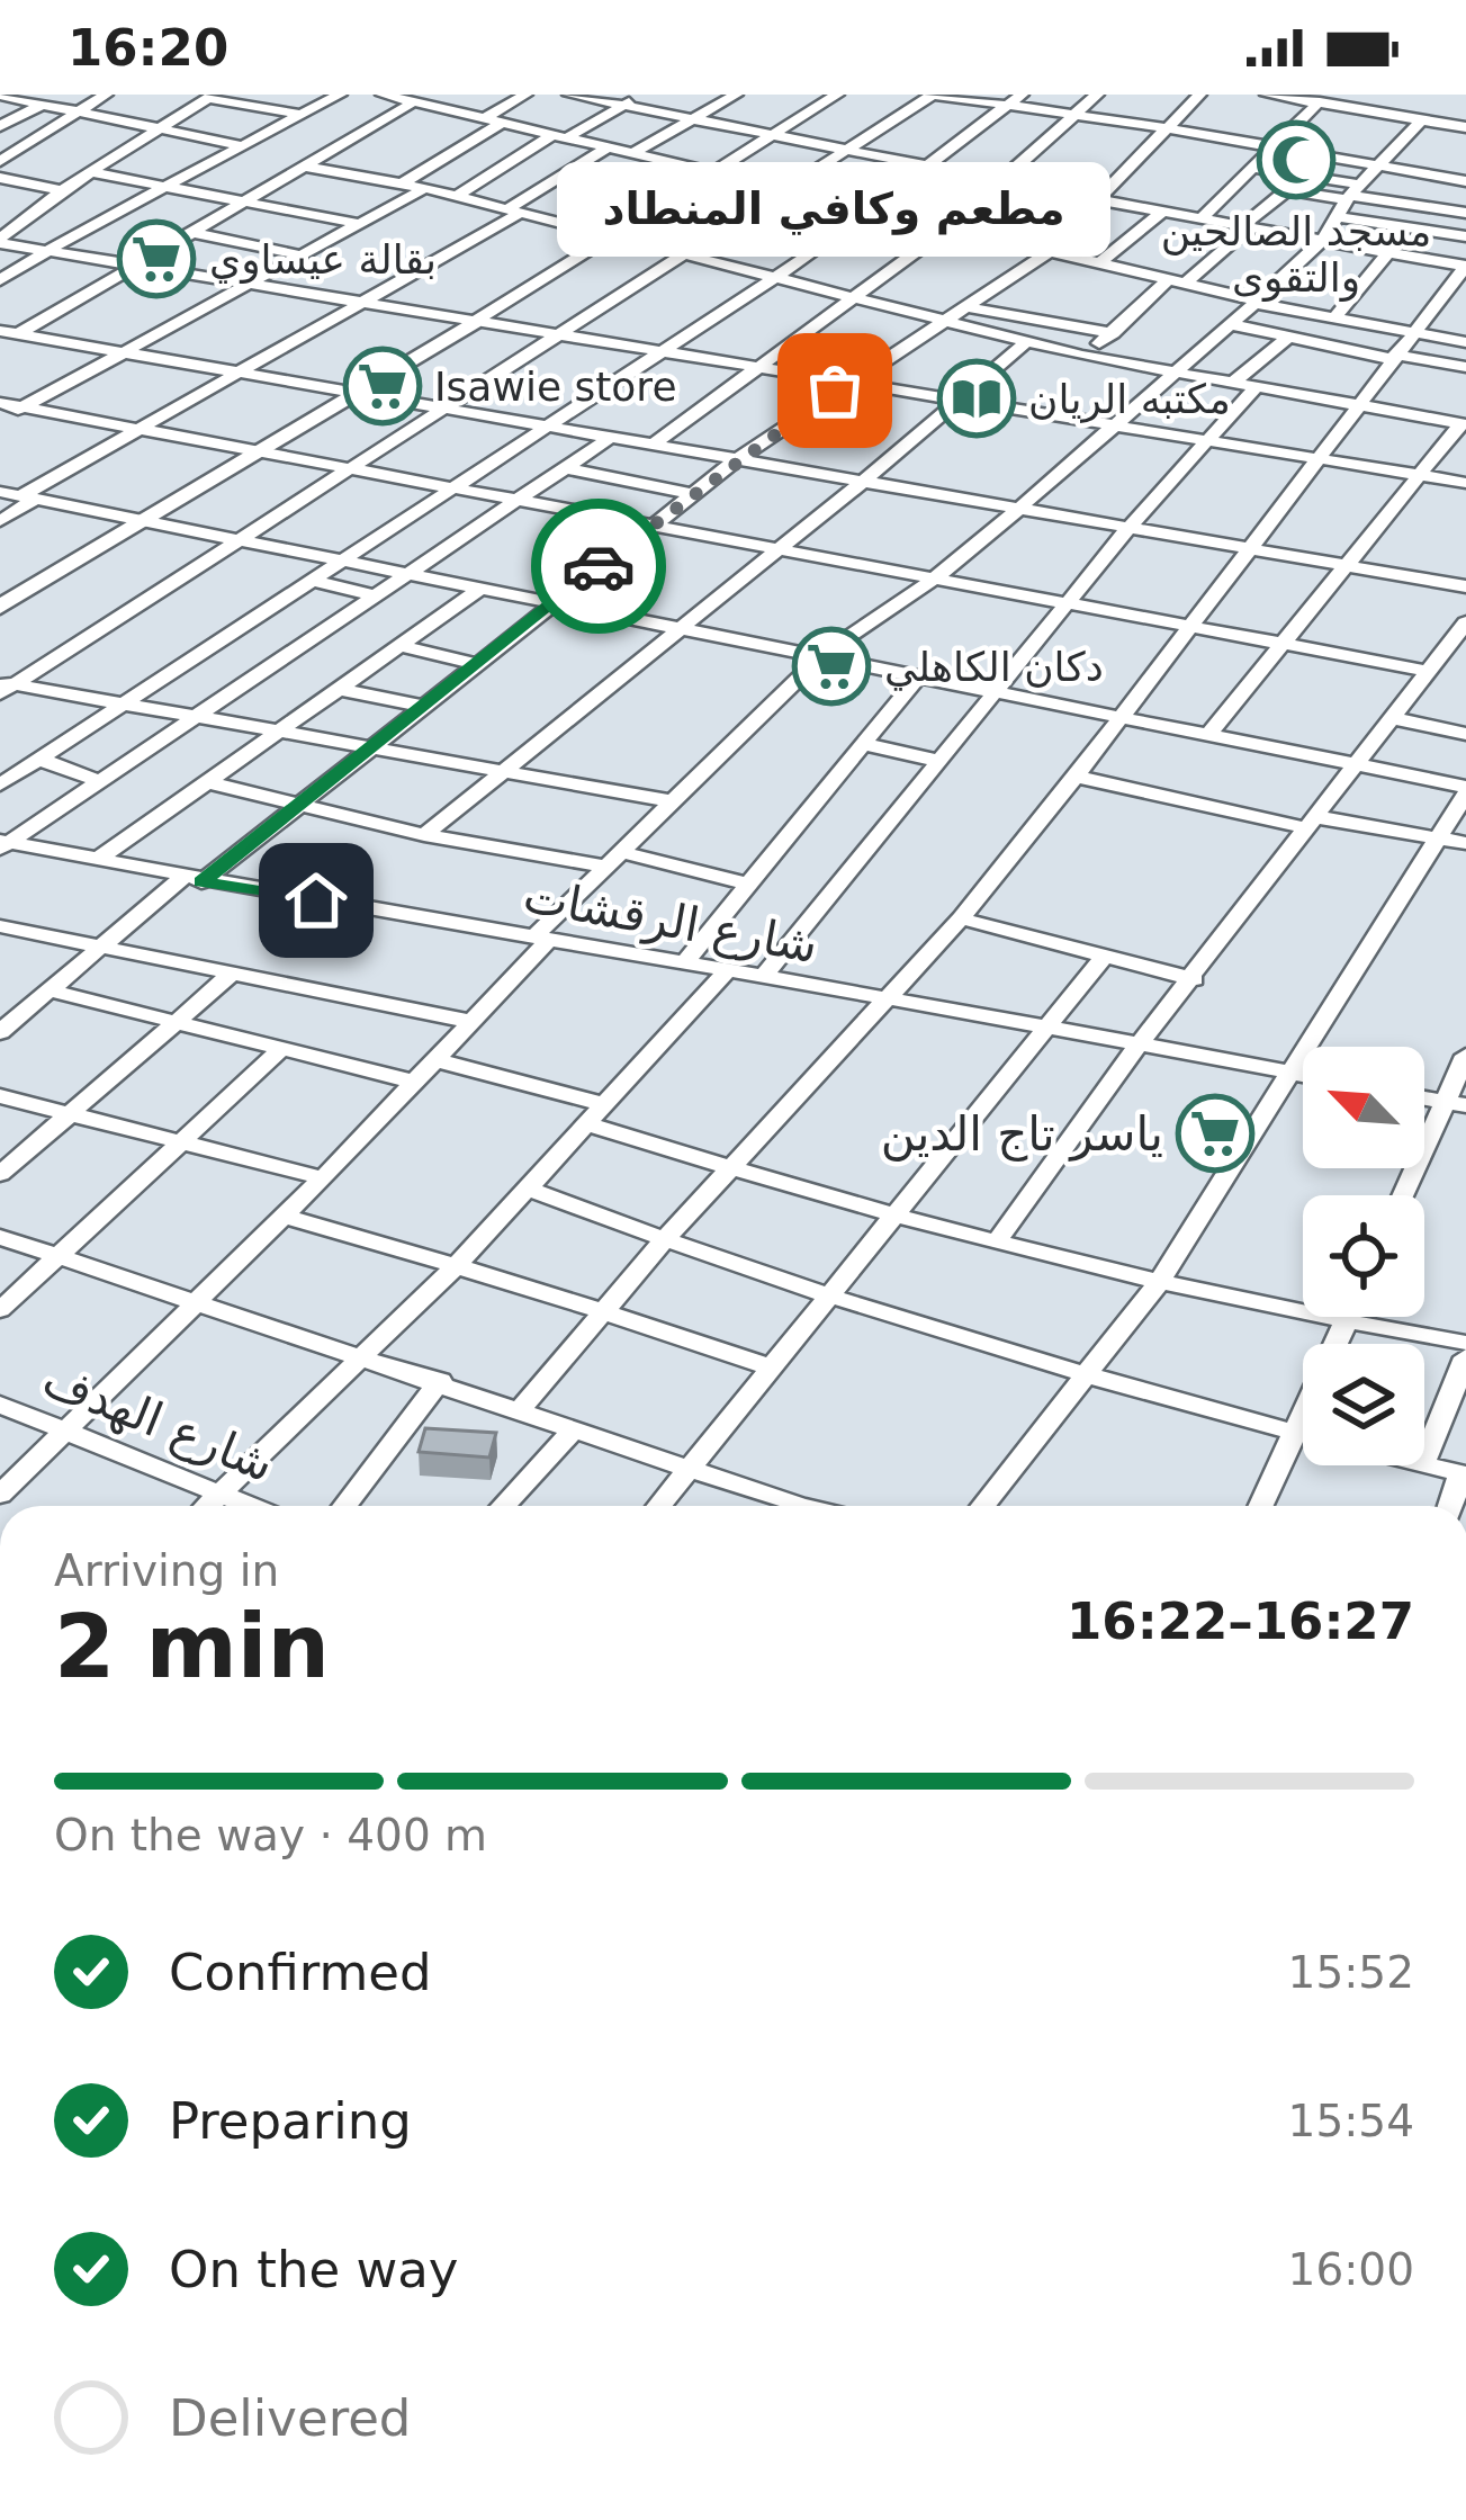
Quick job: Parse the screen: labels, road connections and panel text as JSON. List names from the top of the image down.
{
  "streets": {
    "street": ["شارع الرقشات", "شارع الهدف"]
  },
  "places": {
    "mosque": ["مسجد الصالحين والتقوى"],
    "supermarket": [
      "بقالة عيساوي",
      "Isawie store",
      "دكان الكاهلي",
      "ياسر تاج الدين"
    ],
    "other": ["مطعم وكافي المنطاد"],
    "library": ["مكتبه الريان"]
  },
  "north": "top left",
  "page": {
    "status": "16:20",
    "bubble": "مطعم وكافي المنطاد",
    "heading": ["2 min", "Arriving in", "16:22–16:27"],
    "bar": "On the way · 400 m",
    "list": [
      ["Confirmed", "15:52"],
      ["Preparing", "15:54"],
      ["On the way", "16:00"],
      "Delivered"
    ]
  }
}
